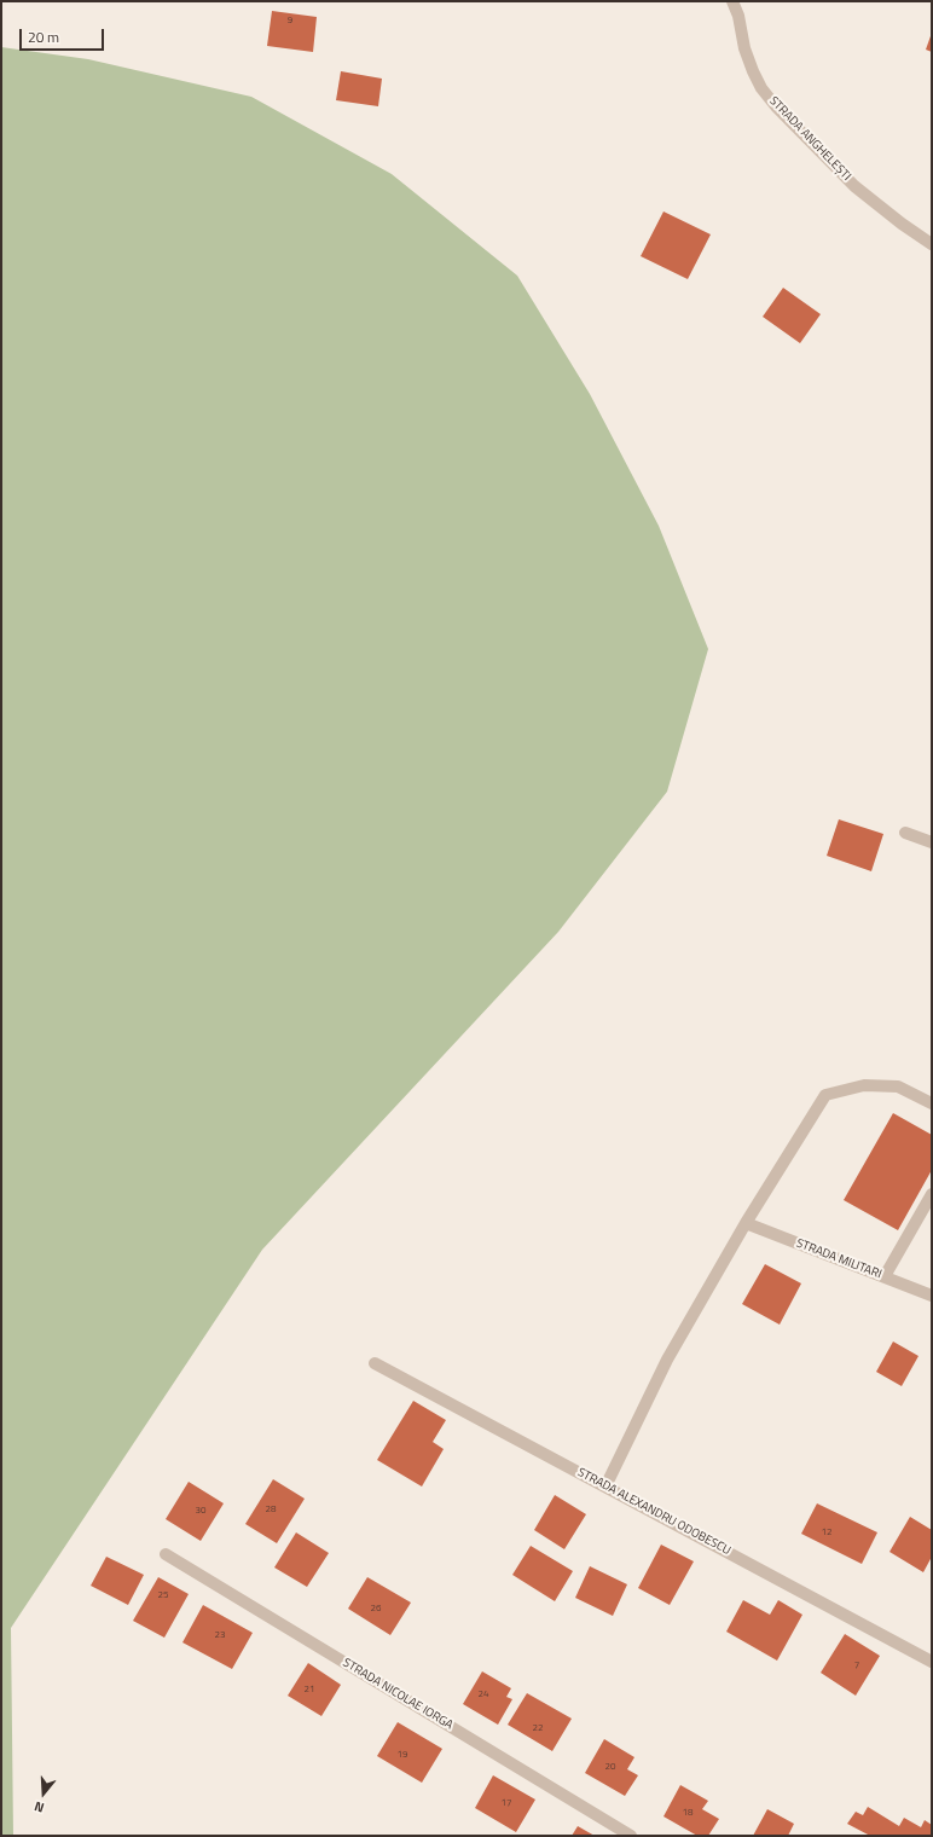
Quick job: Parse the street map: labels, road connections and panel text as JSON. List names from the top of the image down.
{
  "streets": {
    "street": [
      "STRADA ANGHELEȘTI",
      "STRADA MILITARI",
      "STRADA ALEXANDRU ODOBESCU",
      "STRADA NICOLAE IORGA"
    ]
  },
  "house_numbers": [
    "9",
    "28",
    "30",
    "12",
    "25",
    "26",
    "23",
    "7",
    "21",
    "24",
    "22",
    "19",
    "20",
    "17",
    "18"
  ],
  "scale_bar": "20 m",
  "north": "bottom"
}
